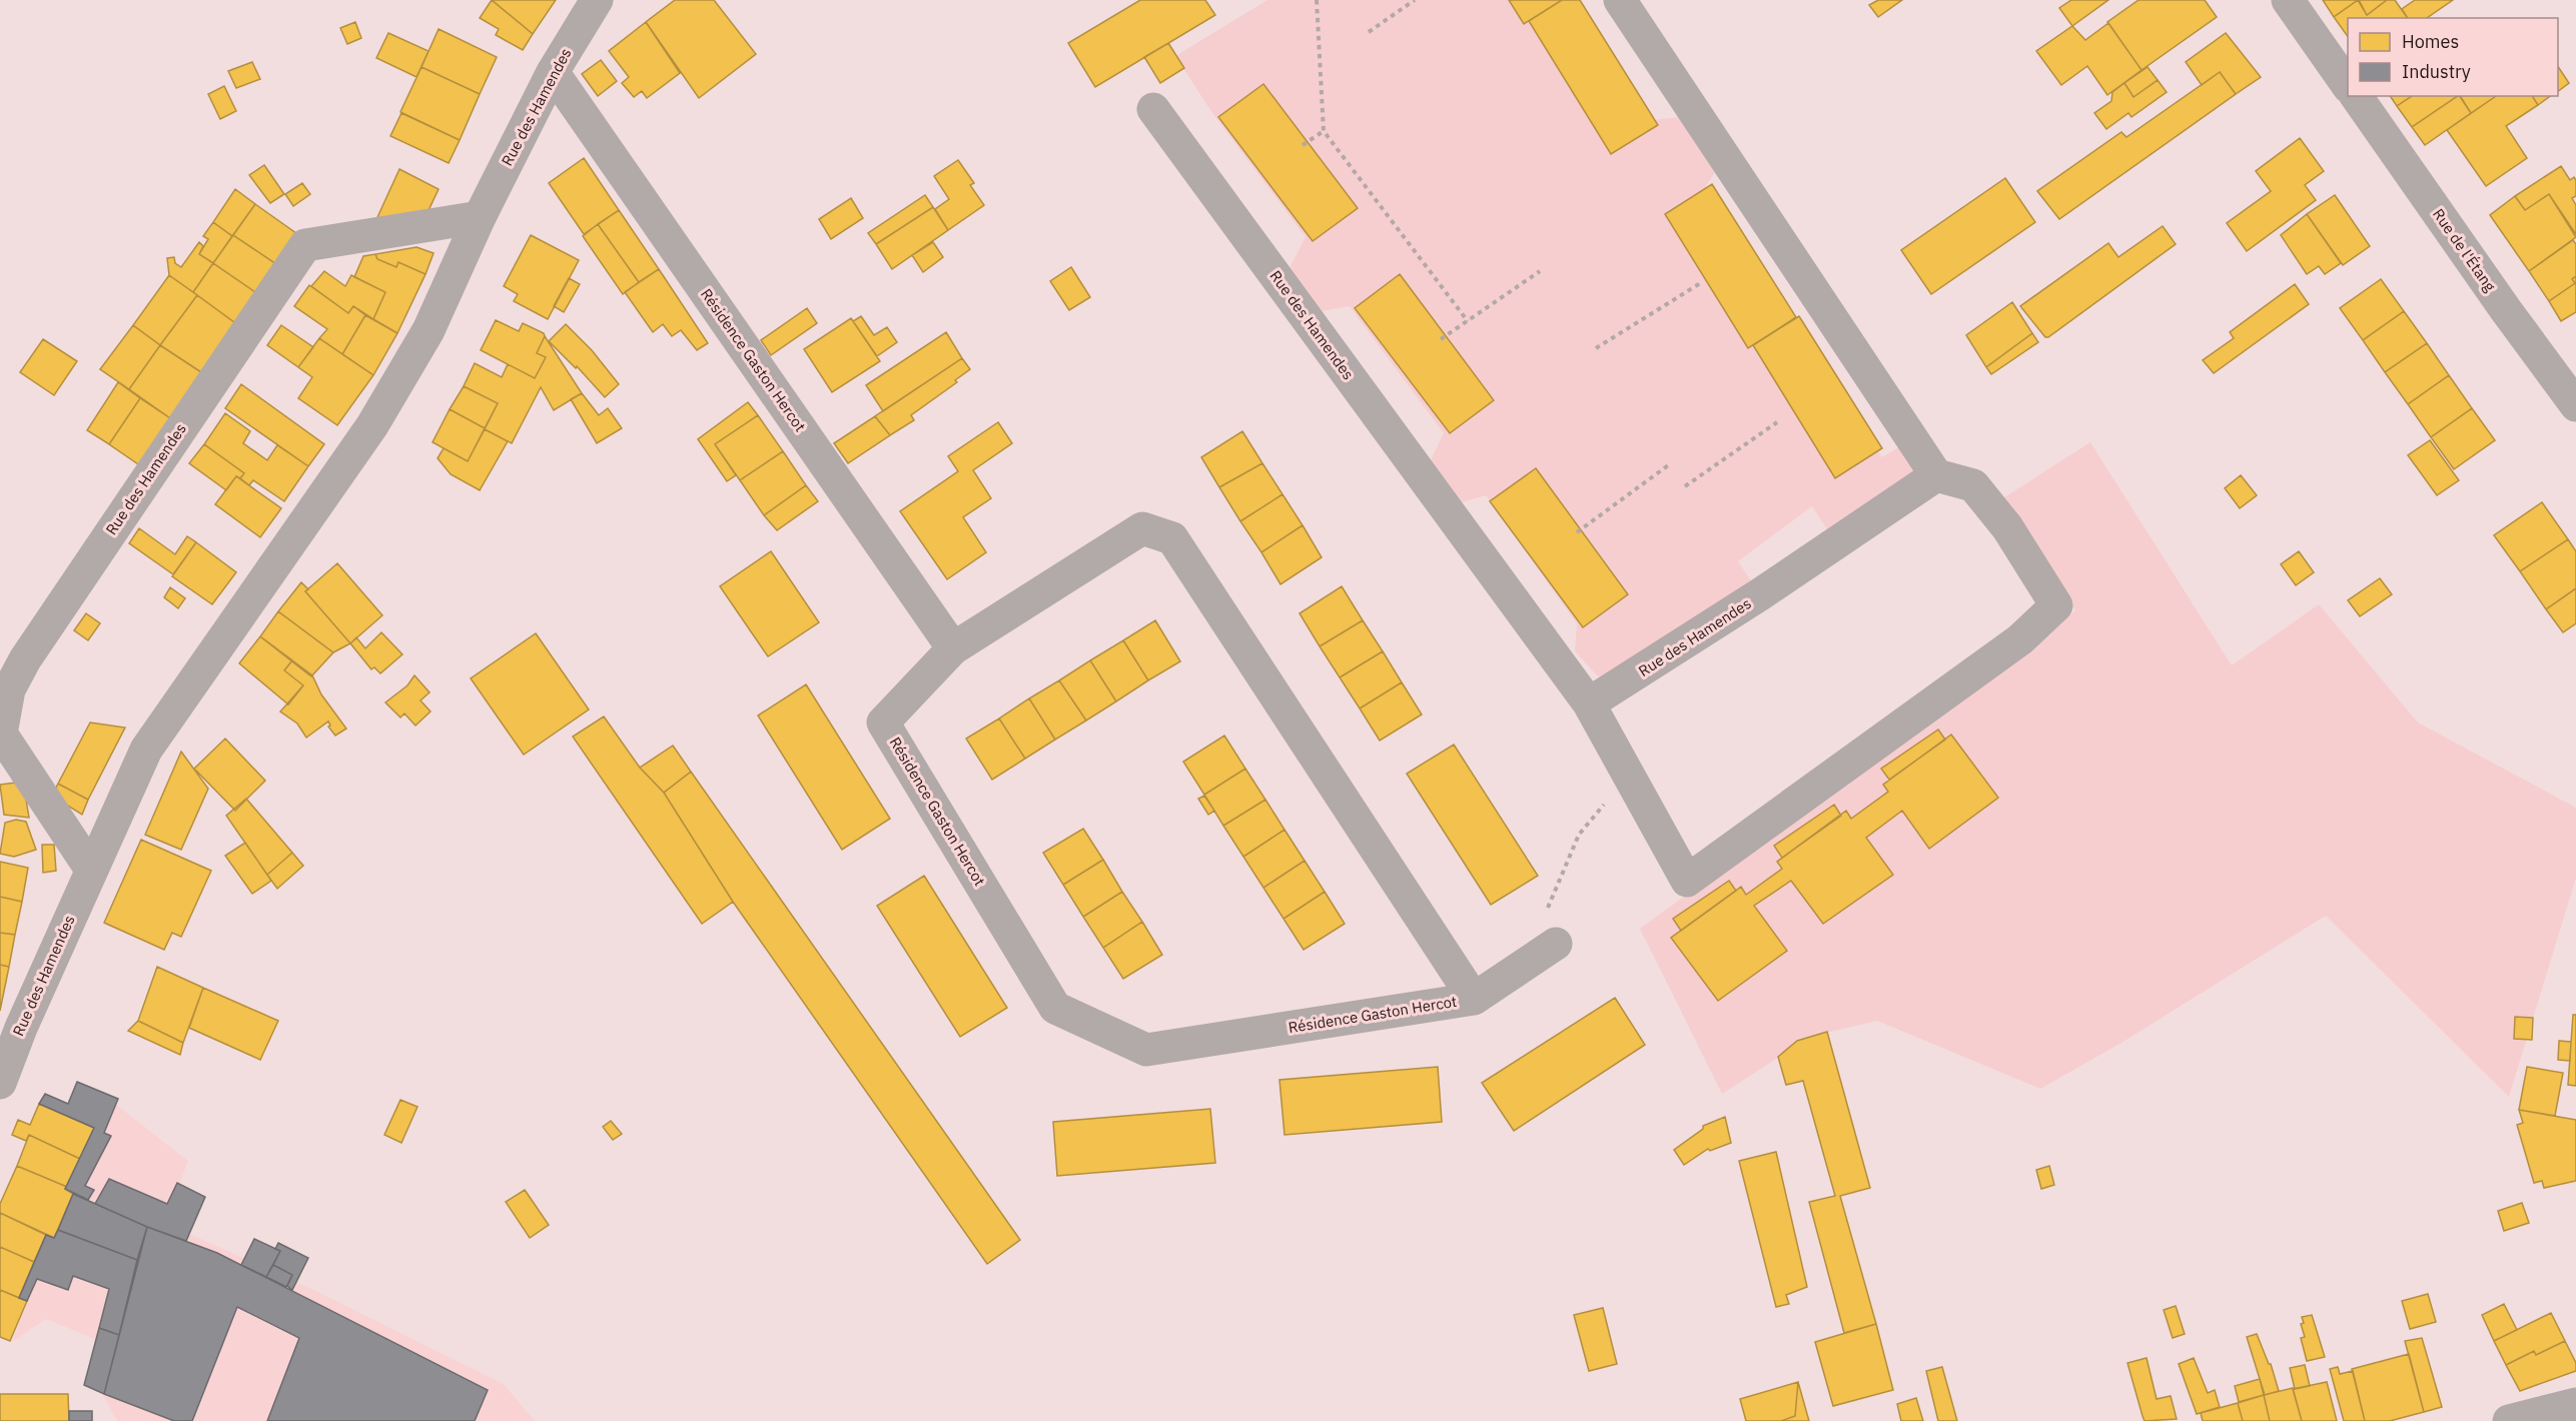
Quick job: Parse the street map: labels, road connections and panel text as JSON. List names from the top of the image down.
{
  "streets": {
    "street": ["Rue des Hamendes", "Rue de l'Étang", "Résidence Gaston Hercot"]
  },
  "crossings": [
    ["Rue des Hamendes", "Résidence Gaston Hercot"]
  ],
  "legend": ["Homes", "Industry"]
}
